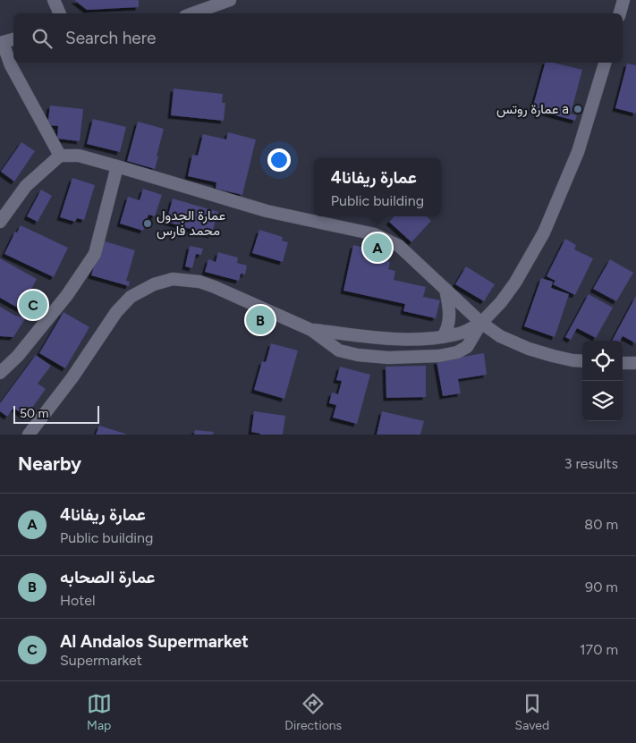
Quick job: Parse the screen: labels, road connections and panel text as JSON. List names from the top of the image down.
{
  "places": ["عمارة روتس a", "عمارة الجدول محمد فارس"],
  "scale_bar": "50 m",
  "page": {
    "search": "Search here",
    "popup": ["عمارة ريفانا4", "Public building"],
    "pins": ["A", "C", "B"],
    "scale": "50 m",
    "heading": ["Nearby", "3 results"],
    "list": [
      {
        "mark": "A",
        "name": "عمارة ريفانا4",
        "note": "Public building",
        "value": "80 m"
      },
      {
        "mark": "B",
        "name": "عمارة الصحابه",
        "note": "Hotel",
        "value": "90 m"
      },
      {
        "mark": "C",
        "name": "Al Andalos Supermarket",
        "note": "Supermarket",
        "value": "170 m"
      }
    ],
    "nav": ["Map", "Directions", "Saved"]
  }
}
